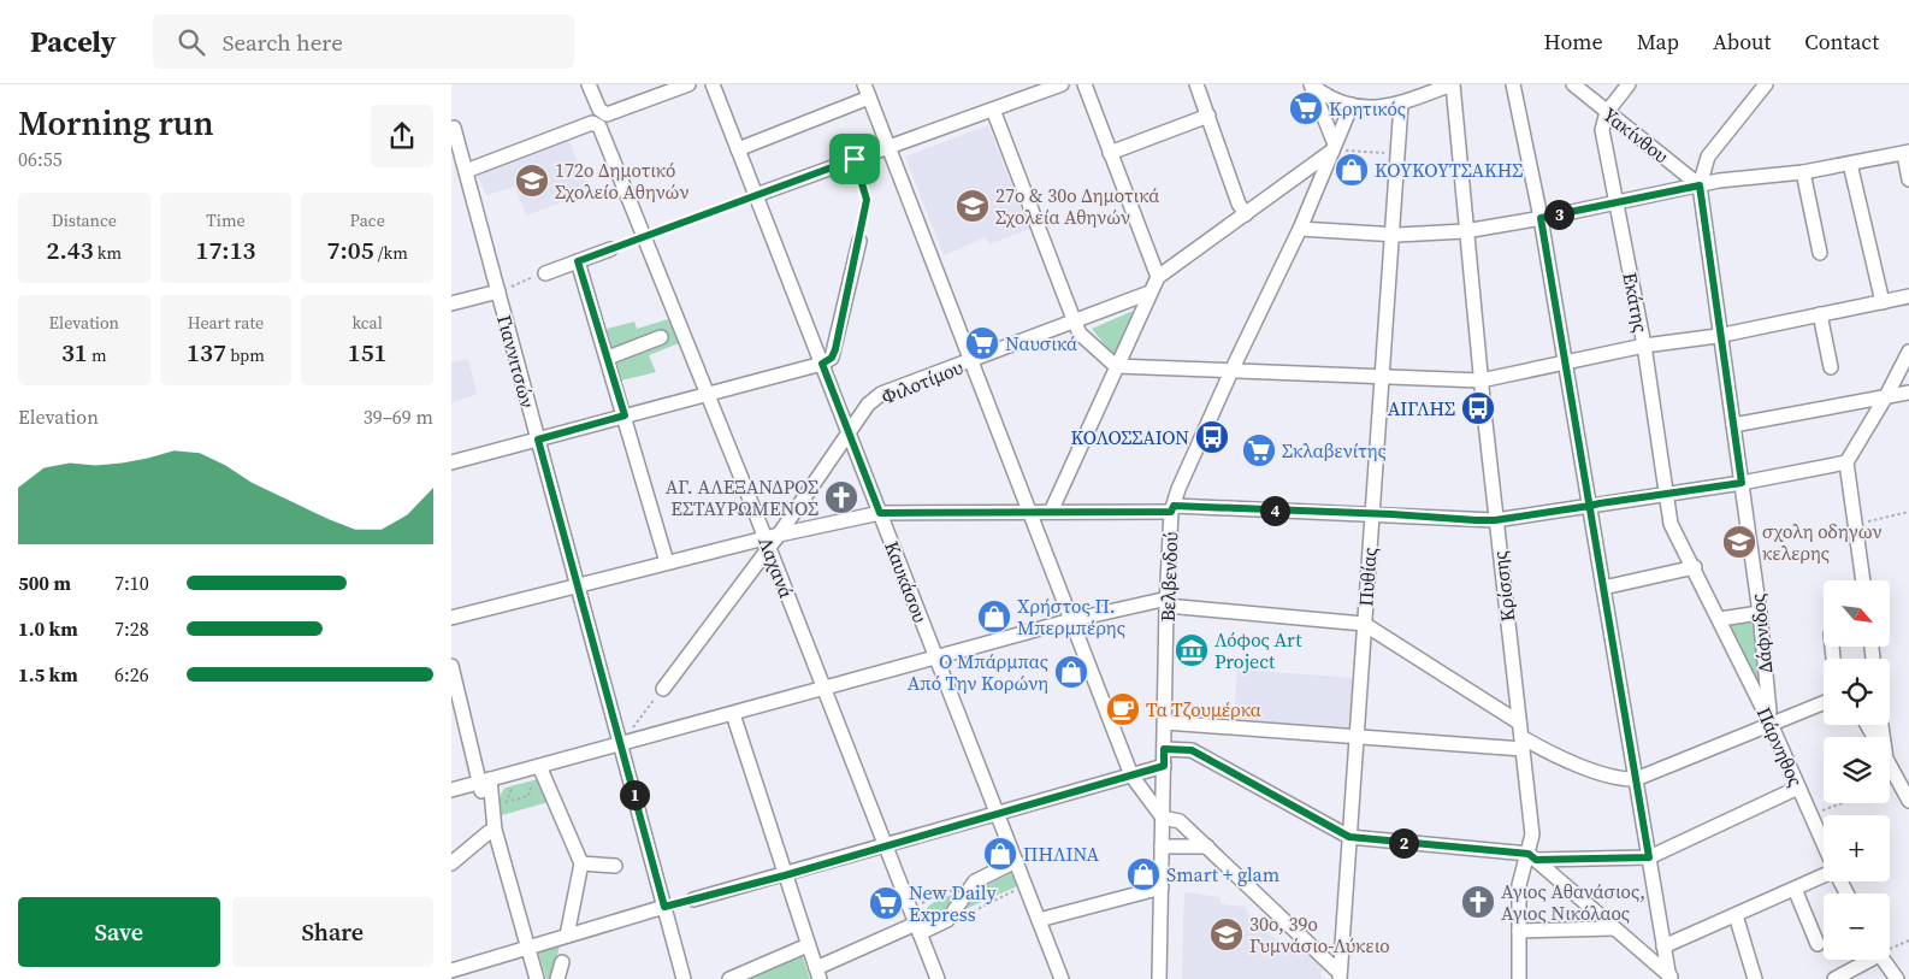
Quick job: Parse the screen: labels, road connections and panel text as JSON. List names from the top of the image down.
{
  "streets": {
    "street": [
      "Υακίνθου",
      "Εκάτης",
      "Γιαννιτσών",
      "Φιλοτίμου",
      "Λαχανά",
      "Βελβενδού",
      "Πυθίας",
      "Καυκάσου",
      "Κρίσσης",
      "Δάφνιδος",
      "Πάρνηθος"
    ]
  },
  "crossings": [
    ["Υακίνθου", "Εκάτης"],
    ["Υακίνθου", "Δάφνιδος"],
    ["Εκάτης", "Πάρνηθος"],
    ["Φιλοτίμου", "Λαχανά"],
    ["Φιλοτίμου", "Καυκάσου"],
    ["Δάφνιδος", "Πάρνηθος"]
  ],
  "places": {
    "supermarket": [
      "Κρητικός",
      "Ναυσικά",
      "Σκλαβενίτης",
      "New Daily Express"
    ],
    "shop": [
      "ΚΟΥΚΟΥΤΣΑΚΗΣ",
      "Χρήστος Π. Μπερμπέρης",
      "Ο Μπάρμπας Από Την Κορώνη",
      "ΠΗΛΙΝΑ",
      "Smart + glam"
    ],
    "school or university": [
      "172ο Δημοτικό Σχολείο Αθηνών",
      "27ο & 30ο Δημοτικά Σχολεία Αθηνών",
      "σχολη οδηγων κελερης",
      "30ο, 39ο Γυμνάσιο-Λύκειο"
    ],
    "bus stop": ["ΑΙΓΛΗΣ", "ΚΟΛΟΣΣΑΙΟΝ"],
    "church": ["ΑΓ. ΑΛΕΞΑΝΔΡΟΣ ΕΣΤΑΥΡΩΜΕΝΟΣ", "Αγιος Αθανάσιος, Αγιος Νικόλαος"],
    "museum": ["Λόφος Art Project"],
    "cafe": ["Τα Τζουμέρκα"]
  },
  "north": "bottom right",
  "page": {
    "header": "Pacely",
    "search": "Search here",
    "nav": [
      "Home",
      "Map",
      "About",
      "Contact"
    ],
    "heading": ["Morning run", "06:55"],
    "stats": [
      ["Distance", "2.43 km"],
      ["Time", "17:13"],
      ["Pace", "7:05 /km"],
      ["Elevation", "31 m"],
      ["Heart rate", "137 bpm"],
      ["kcal", "151"]
    ],
    "pins": [
      "3",
      "4",
      "1",
      "2"
    ],
    "chart": ["Elevation", "39–69 m"],
    "list": [
      {
        "name": "500 m",
        "note": "7:10"
      },
      {
        "name": "1.0 km",
        "note": "7:28"
      },
      {
        "name": "1.5 km",
        "note": "6:26"
      }
    ],
    "map_buttons": ["+", "−"],
    "buttons": ["Save", "Share"]
  }
}
